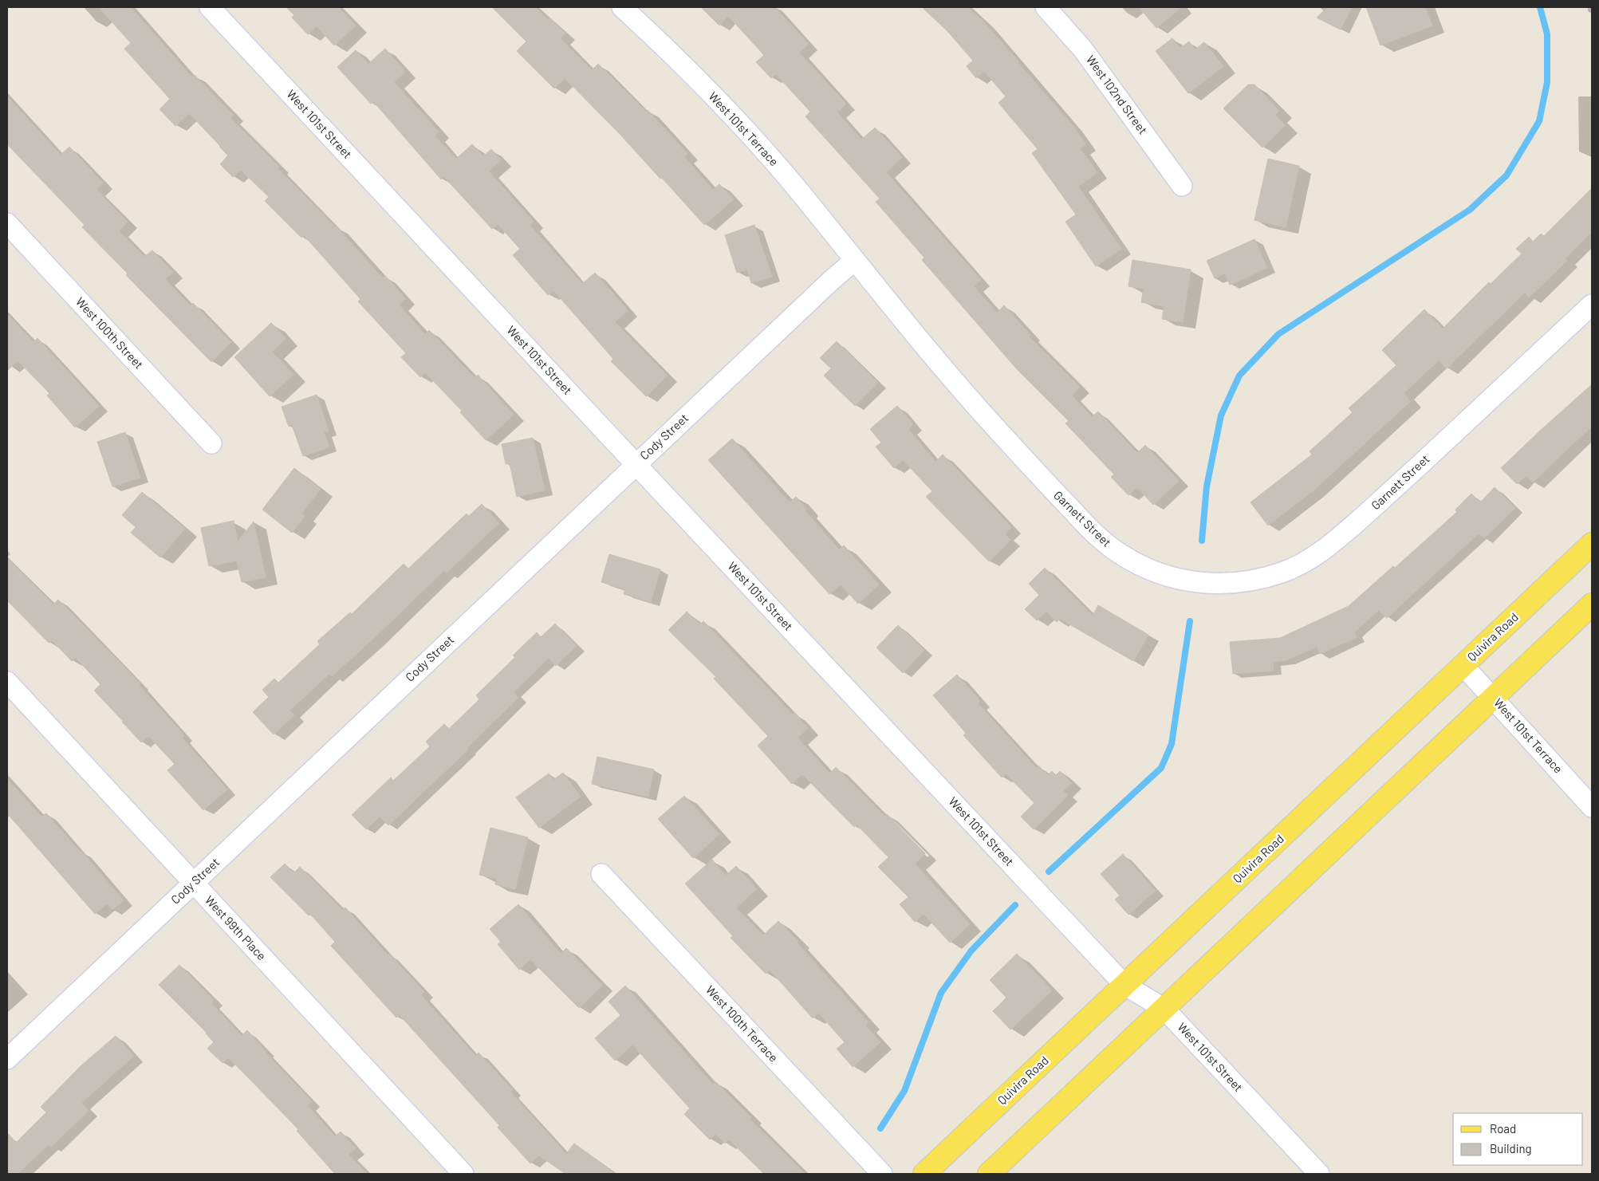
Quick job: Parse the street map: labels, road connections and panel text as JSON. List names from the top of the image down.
{
  "streets": {
    "main road": ["Quivira Road"],
    "street": [
      "West 102nd Street",
      "West 101st Street",
      "West 101st Terrace",
      "West 100th Street",
      "Cody Street",
      "Garnett Street",
      "West 99th Place",
      "West 100th Terrace"
    ]
  },
  "crossings": [
    ["West 101st Street", "Cody Street"],
    ["West 101st Street", "Quivira Road"],
    ["West 101st Terrace", "Cody Street"],
    ["West 101st Terrace", "Garnett Street"],
    ["West 101st Terrace", "Quivira Road"],
    ["Cody Street", "Garnett Street"],
    ["Cody Street", "West 99th Place"]
  ],
  "legend": ["Road", "Building"]
}
